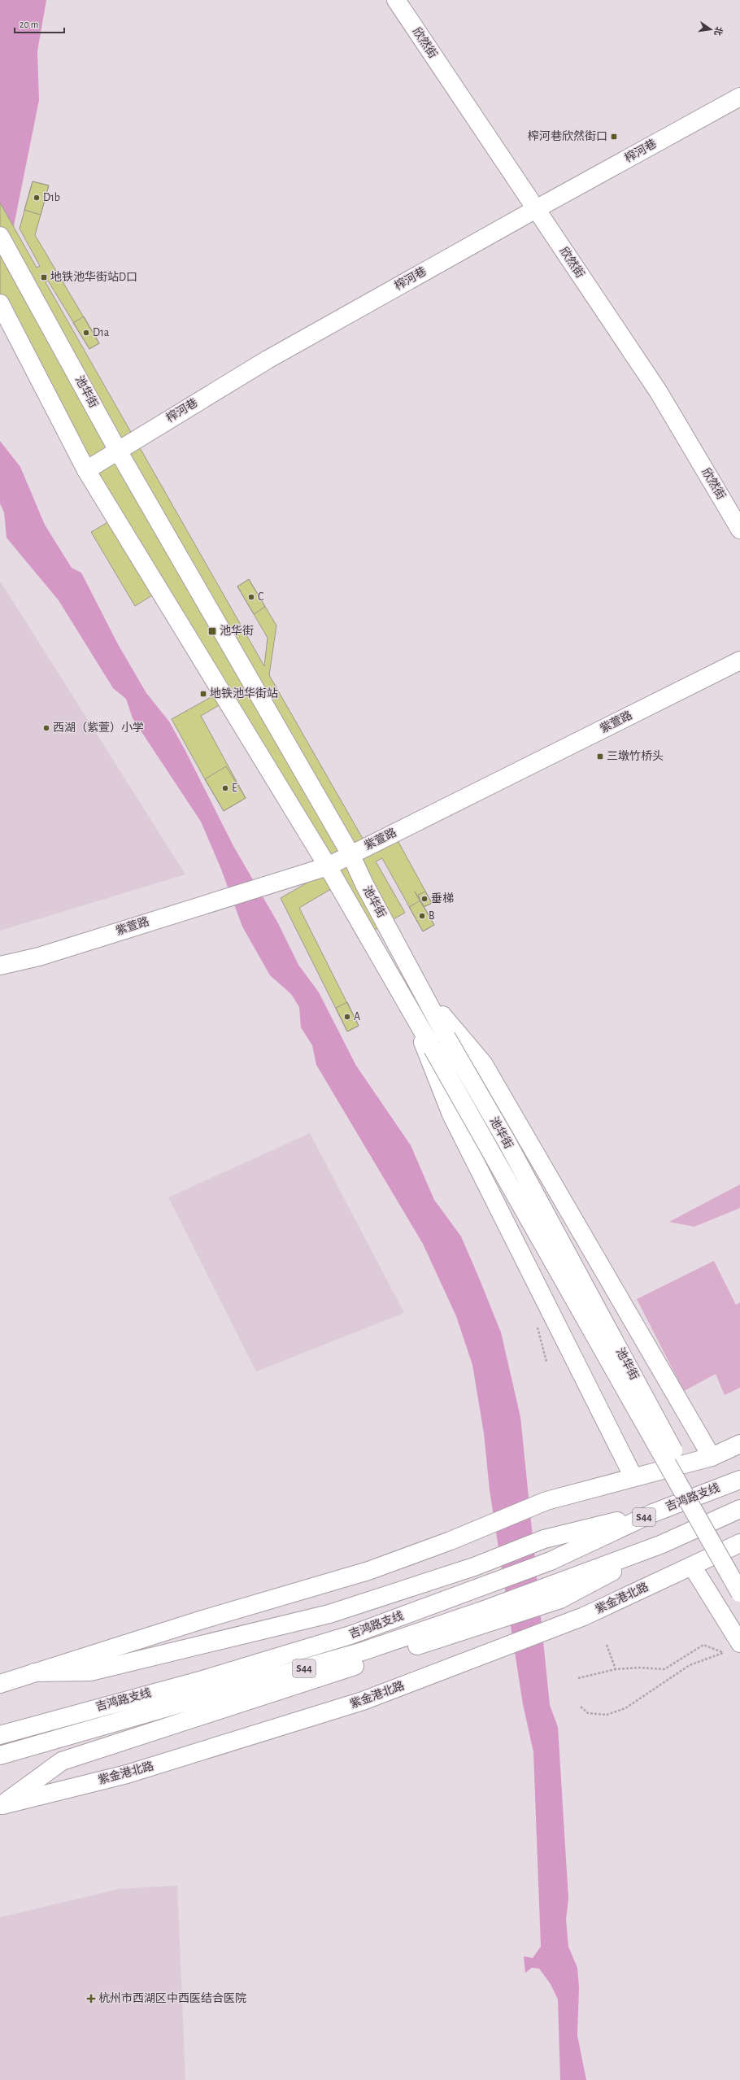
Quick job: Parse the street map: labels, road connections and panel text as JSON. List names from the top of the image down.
{
  "streets": {
    "main road": [
      "欣然街",
      "榨河巷",
      "池华街",
      "紫萱路",
      "吉鸿路支线",
      "S44",
      "紫金港北路"
    ]
  },
  "crossings": [
    ["欣然街", "榨河巷"],
    ["榨河巷", "池华街"],
    ["池华街", "紫萱路"]
  ],
  "places": {
    "transit": [
      "榨河巷欣然街口",
      "地铁池华街站D口",
      "池华街",
      "地铁池华街站",
      "三墩竹桥头"
    ],
    "other": [
      "D1b",
      "D1a",
      "C",
      "西湖（紫萱）小学",
      "E",
      "垂梯",
      "B",
      "A"
    ],
    "health": ["杭州市西湖区中西医结合医院"]
  },
  "scale_bar": "20 m",
  "north": "right"
}
